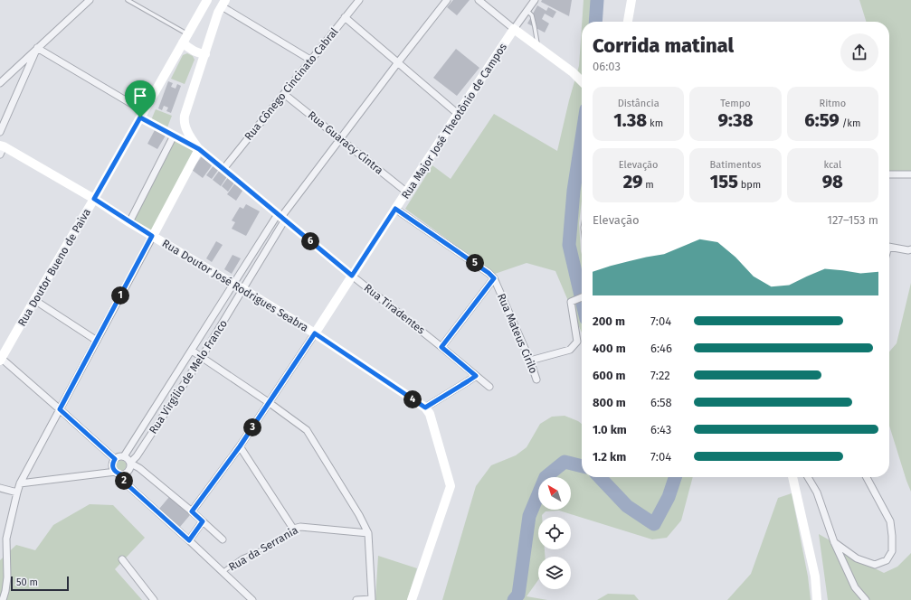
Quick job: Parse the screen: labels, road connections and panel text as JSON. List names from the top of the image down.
{
  "streets": {
    "main road": [
      "Rua Major José Theotônio de Campos",
      "Rua Doutor Bueno de Paiva",
      "Rua Doutor José Rodrigues Seabra",
      "Rua Tiradentes"
    ],
    "street": [
      "Rua Cônego Cincinato Cabral",
      "Rua Guaracy Cintra",
      "Rua Mateus Cirilo",
      "Rua Virgílio de Melo Franco",
      "Rua da Serrania"
    ]
  },
  "crossings": [
    ["Rua Cônego Cincinato Cabral", "Rua Guaracy Cintra"],
    ["Rua Cônego Cincinato Cabral", "Rua Tiradentes"],
    ["Rua Major José Theotônio de Campos", "Rua Guaracy Cintra"],
    ["Rua Major José Theotônio de Campos", "Rua Doutor José Rodrigues Seabra"],
    ["Rua Major José Theotônio de Campos", "Rua Tiradentes"],
    ["Rua Major José Theotônio de Campos", "Rua Mateus Cirilo"],
    ["Rua Doutor Bueno de Paiva", "Rua Doutor José Rodrigues Seabra"],
    ["Rua Doutor José Rodrigues Seabra", "Rua Virgílio de Melo Franco"],
    ["Rua Tiradentes", "Rua Virgílio de Melo Franco"]
  ],
  "scale_bar": "50 m",
  "north": "top left",
  "page": {
    "heading": ["Corrida matinal", "06:03"],
    "stats": [
      ["Distância", "1.38 km"],
      ["Tempo", "9:38"],
      ["Ritmo", "6:59 /km"],
      ["Elevação", "29 m"],
      ["Batimentos", "155 bpm"],
      ["kcal", "98"]
    ],
    "chart": ["Elevação", "127–153 m"],
    "pins": [
      "6",
      "5",
      "1",
      "4",
      "3",
      "2"
    ],
    "list": [
      {
        "name": "200 m",
        "note": "7:04"
      },
      {
        "name": "400 m",
        "note": "6:46"
      },
      {
        "name": "600 m",
        "note": "7:22"
      },
      {
        "name": "800 m",
        "note": "6:58"
      },
      {
        "name": "1.0 km",
        "note": "6:43"
      },
      {
        "name": "1.2 km",
        "note": "7:04"
      }
    ],
    "scale": "50 m"
  }
}
